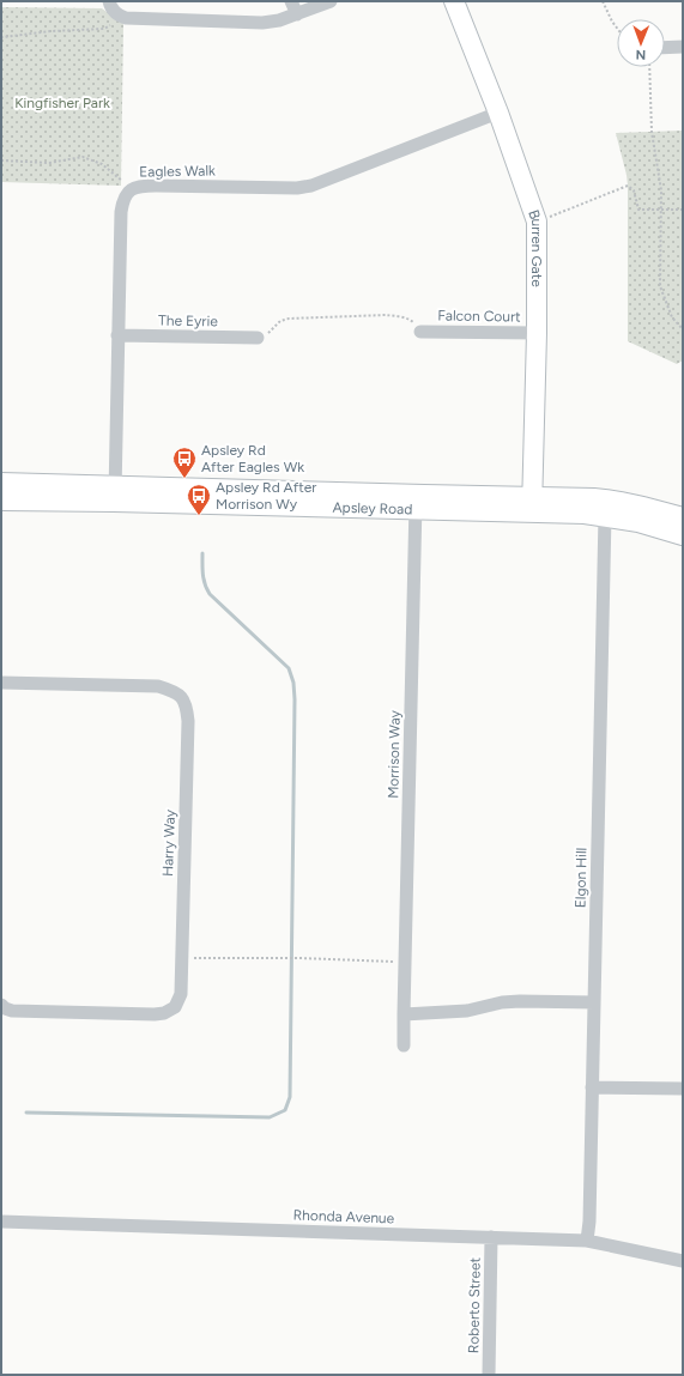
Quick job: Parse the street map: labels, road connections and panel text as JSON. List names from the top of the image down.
{
  "streets": {
    "main road": ["Burren Gate", "Apsley Road"],
    "street": [
      "Eagles Walk",
      "Falcon Court",
      "The Eyrie",
      "Morrison Way",
      "Harry Way",
      "Elgon Hill",
      "Rhonda Avenue",
      "Roberto Street"
    ]
  },
  "crossings": [
    ["Eagles Walk", "Burren Gate"],
    ["Eagles Walk", "The Eyrie"],
    ["Eagles Walk", "Apsley Road"],
    ["Burren Gate", "Falcon Court"],
    ["Burren Gate", "Apsley Road"],
    ["Apsley Road", "Morrison Way"],
    ["Apsley Road", "Elgon Hill"],
    ["Elgon Hill", "Rhonda Avenue"],
    ["Rhonda Avenue", "Roberto Street"]
  ],
  "parks": ["Kingfisher Park"],
  "places": {
    "bus stop": ["Apsley Rd After Eagles Wk", "Apsley Rd After Morrison Wy"]
  },
  "north": "bottom"
}
